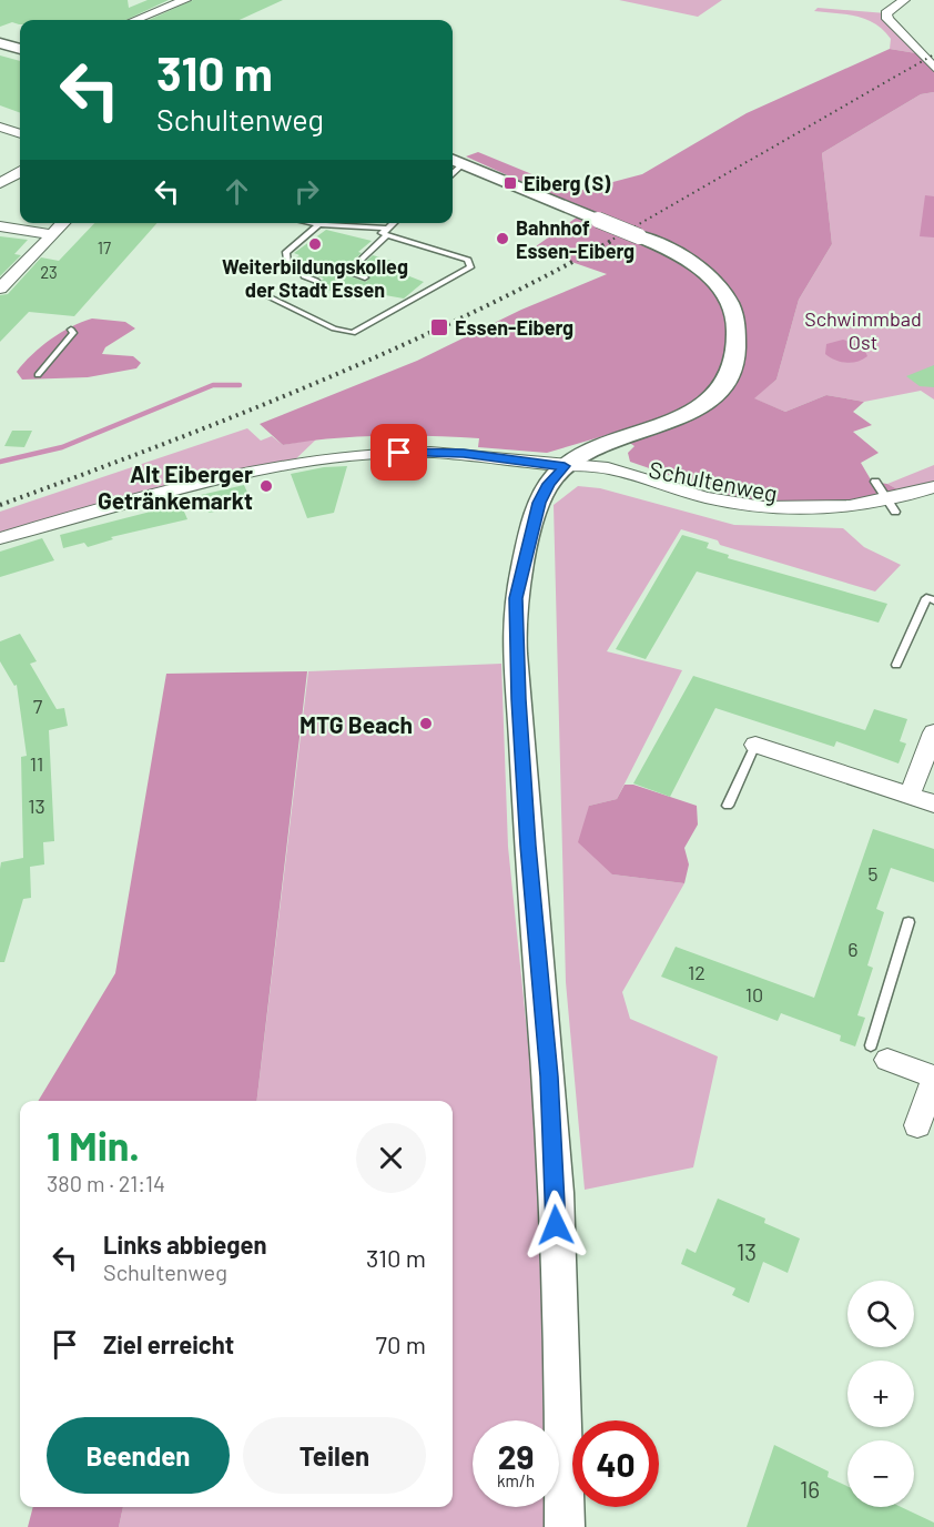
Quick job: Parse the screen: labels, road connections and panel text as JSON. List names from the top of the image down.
{
  "streets": {
    "street": ["Schultenweg"]
  },
  "parks": ["Schwimmbad Ost"],
  "places": {
    "transit": ["Eiberg (S)", "Essen-Eiberg"],
    "other": [
      "Bahnhof Essen-Eiberg",
      "Weiterbildungskolleg der Stadt Essen",
      "Alt Eiberger Getränkemarkt",
      "MTG Beach"
    ]
  },
  "house_numbers": [
    "17",
    "23",
    "7",
    "11",
    "13",
    "5",
    "6",
    "12",
    "10",
    "13",
    "16"
  ],
  "page": {
    "turn": ["310 m", "Schultenweg"],
    "heading": ["1 Min.", "380 m · 21:14"],
    "list": [
      {
        "name": "Links abbiegen",
        "note": "Schultenweg",
        "value": "310 m"
      },
      {
        "name": "Ziel erreicht",
        "value": "70 m"
      }
    ],
    "map_buttons": ["+", "−"],
    "buttons": ["Beenden", "Teilen"],
    "speed": "29 km/h",
    "limit": "40"
  }
}
